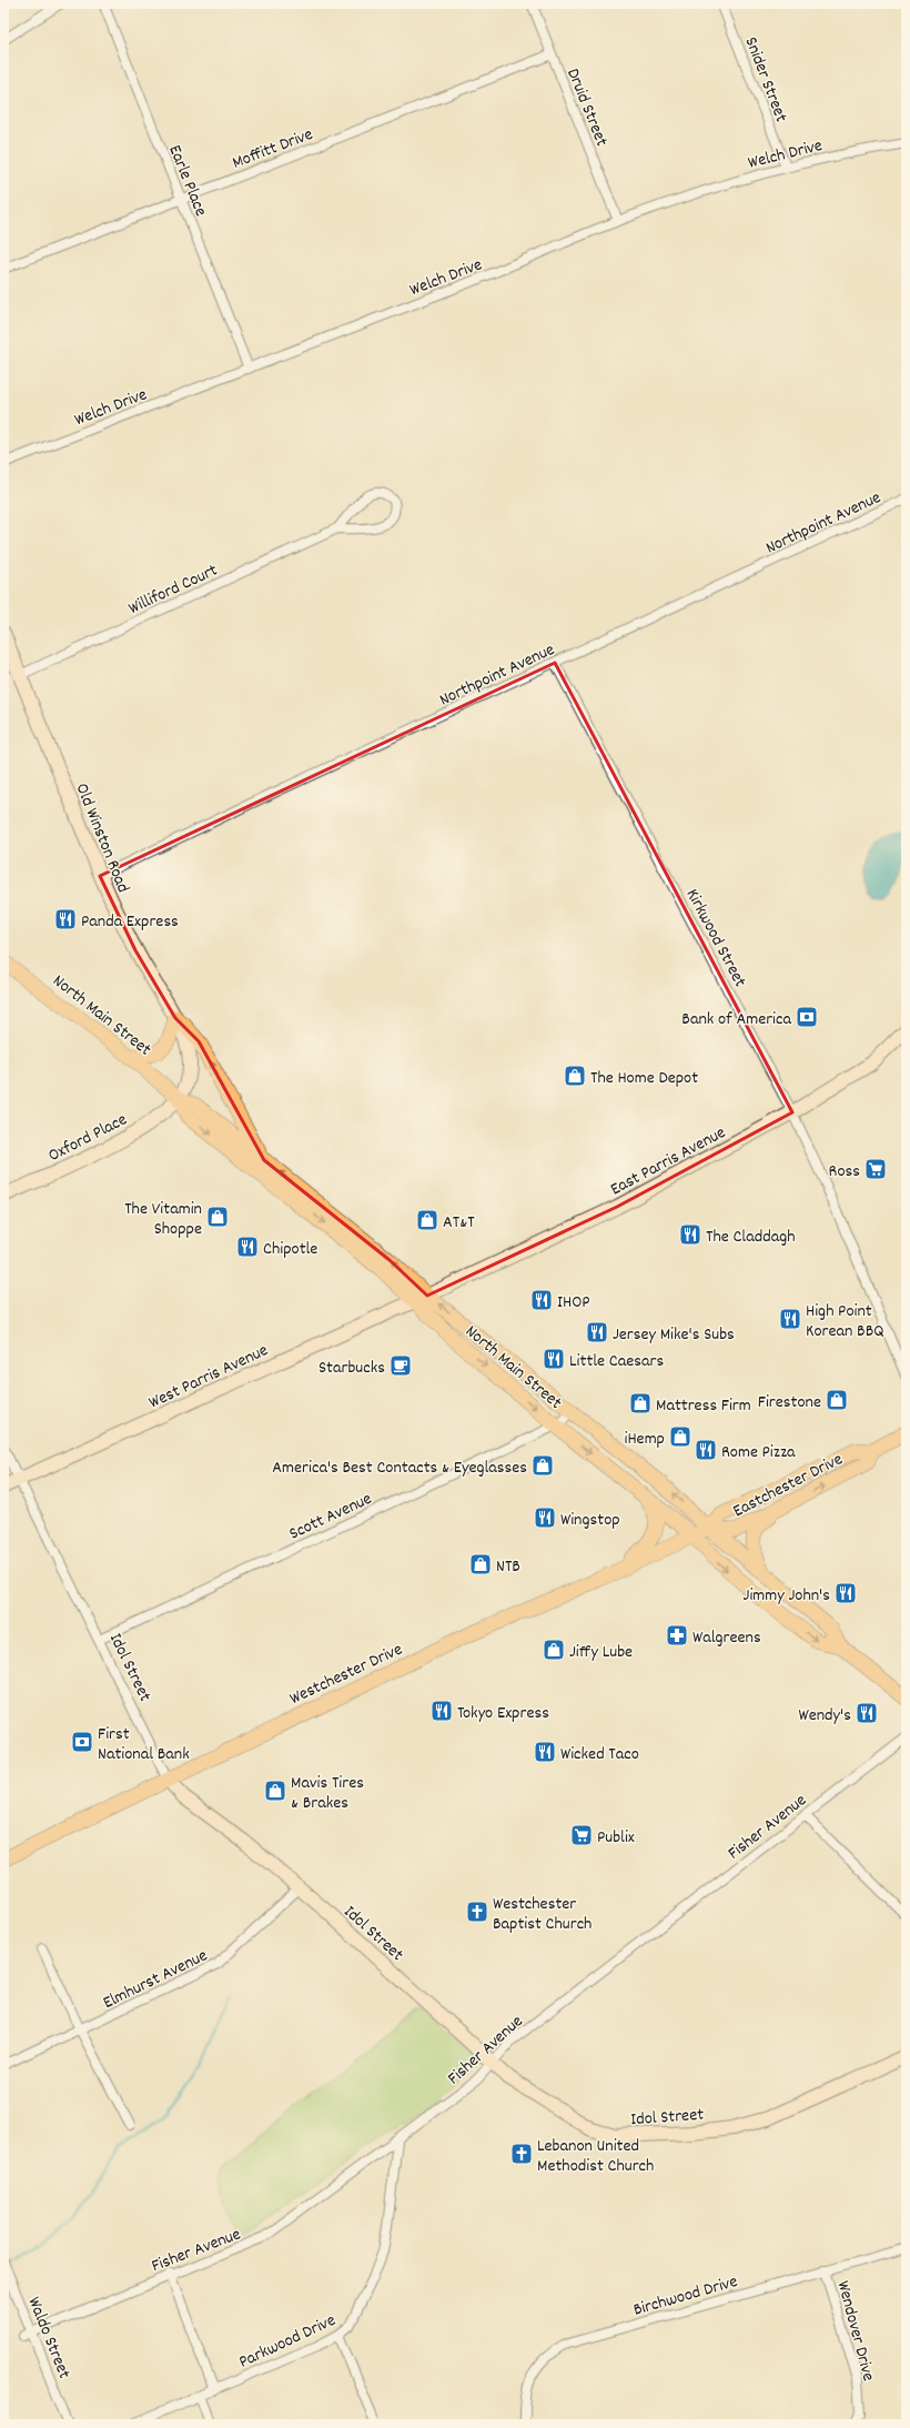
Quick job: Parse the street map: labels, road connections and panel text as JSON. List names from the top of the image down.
{
  "streets": {
    "main road": ["North Main Street", "Eastchester Drive", "Westchester Drive"],
    "street": [
      "Snider Street",
      "Druid Street",
      "Moffitt Drive",
      "Welch Drive",
      "Earle Place",
      "Northpoint Avenue",
      "Williford Court",
      "Old Winston Road",
      "Kirkwood Street",
      "Oxford Place",
      "East Parris Avenue",
      "West Parris Avenue",
      "Scott Avenue",
      "Idol Street",
      "Fisher Avenue",
      "Elmhurst Avenue",
      "Birchwood Drive",
      "Wendover Drive",
      "Waldo Street",
      "Parkwood Drive"
    ]
  },
  "crossings": [
    ["Snider Street", "Welch Drive"],
    ["Druid Street", "Moffitt Drive"],
    ["Druid Street", "Welch Drive"],
    ["Moffitt Drive", "Earle Place"],
    ["Welch Drive", "Earle Place"],
    ["Northpoint Avenue", "Old Winston Road"],
    ["Northpoint Avenue", "Kirkwood Street"],
    ["Williford Court", "Old Winston Road"],
    ["Old Winston Road", "North Main Street"],
    ["Old Winston Road", "Oxford Place"],
    ["Kirkwood Street", "East Parris Avenue"],
    ["North Main Street", "Oxford Place"],
    ["North Main Street", "East Parris Avenue"],
    ["North Main Street", "West Parris Avenue"],
    ["North Main Street", "Eastchester Drive"],
    ["North Main Street", "Scott Avenue"],
    ["North Main Street", "Westchester Drive"],
    ["East Parris Avenue", "West Parris Avenue"],
    ["West Parris Avenue", "Idol Street"],
    ["Eastchester Drive", "Westchester Drive"],
    ["Scott Avenue", "Idol Street"],
    ["Idol Street", "Westchester Drive"],
    ["Idol Street", "Fisher Avenue"],
    ["Idol Street", "Elmhurst Avenue"],
    ["Fisher Avenue", "Waldo Street"],
    ["Fisher Avenue", "Parkwood Drive"],
    ["Birchwood Drive", "Wendover Drive"]
  ],
  "places": {
    "restaurant": [
      "Panda Express",
      "The Claddagh",
      "Chipotle",
      "IHOP",
      "High Point Korean BBQ",
      "Jersey Mike's Subs",
      "Little Caesars",
      "Rome Pizza",
      "Wingstop",
      "Jimmy John's",
      "Tokyo Express",
      "Wendy's",
      "Wicked Taco"
    ],
    "bank": ["Bank of America", "First National Bank"],
    "shop": [
      "The Home Depot",
      "The Vitamin Shoppe",
      "AT&T",
      "Firestone",
      "Mattress Firm",
      "iHemp",
      "America's Best Contacts & Eyeglasses",
      "NTB",
      "Jiffy Lube",
      "Mavis Tires & Brakes"
    ],
    "supermarket": ["Ross", "Publix"],
    "cafe": ["Starbucks"],
    "pharmacy": ["Walgreens"],
    "church": ["Westchester Baptist Church", "Lebanon United Methodist Church"]
  }
}
